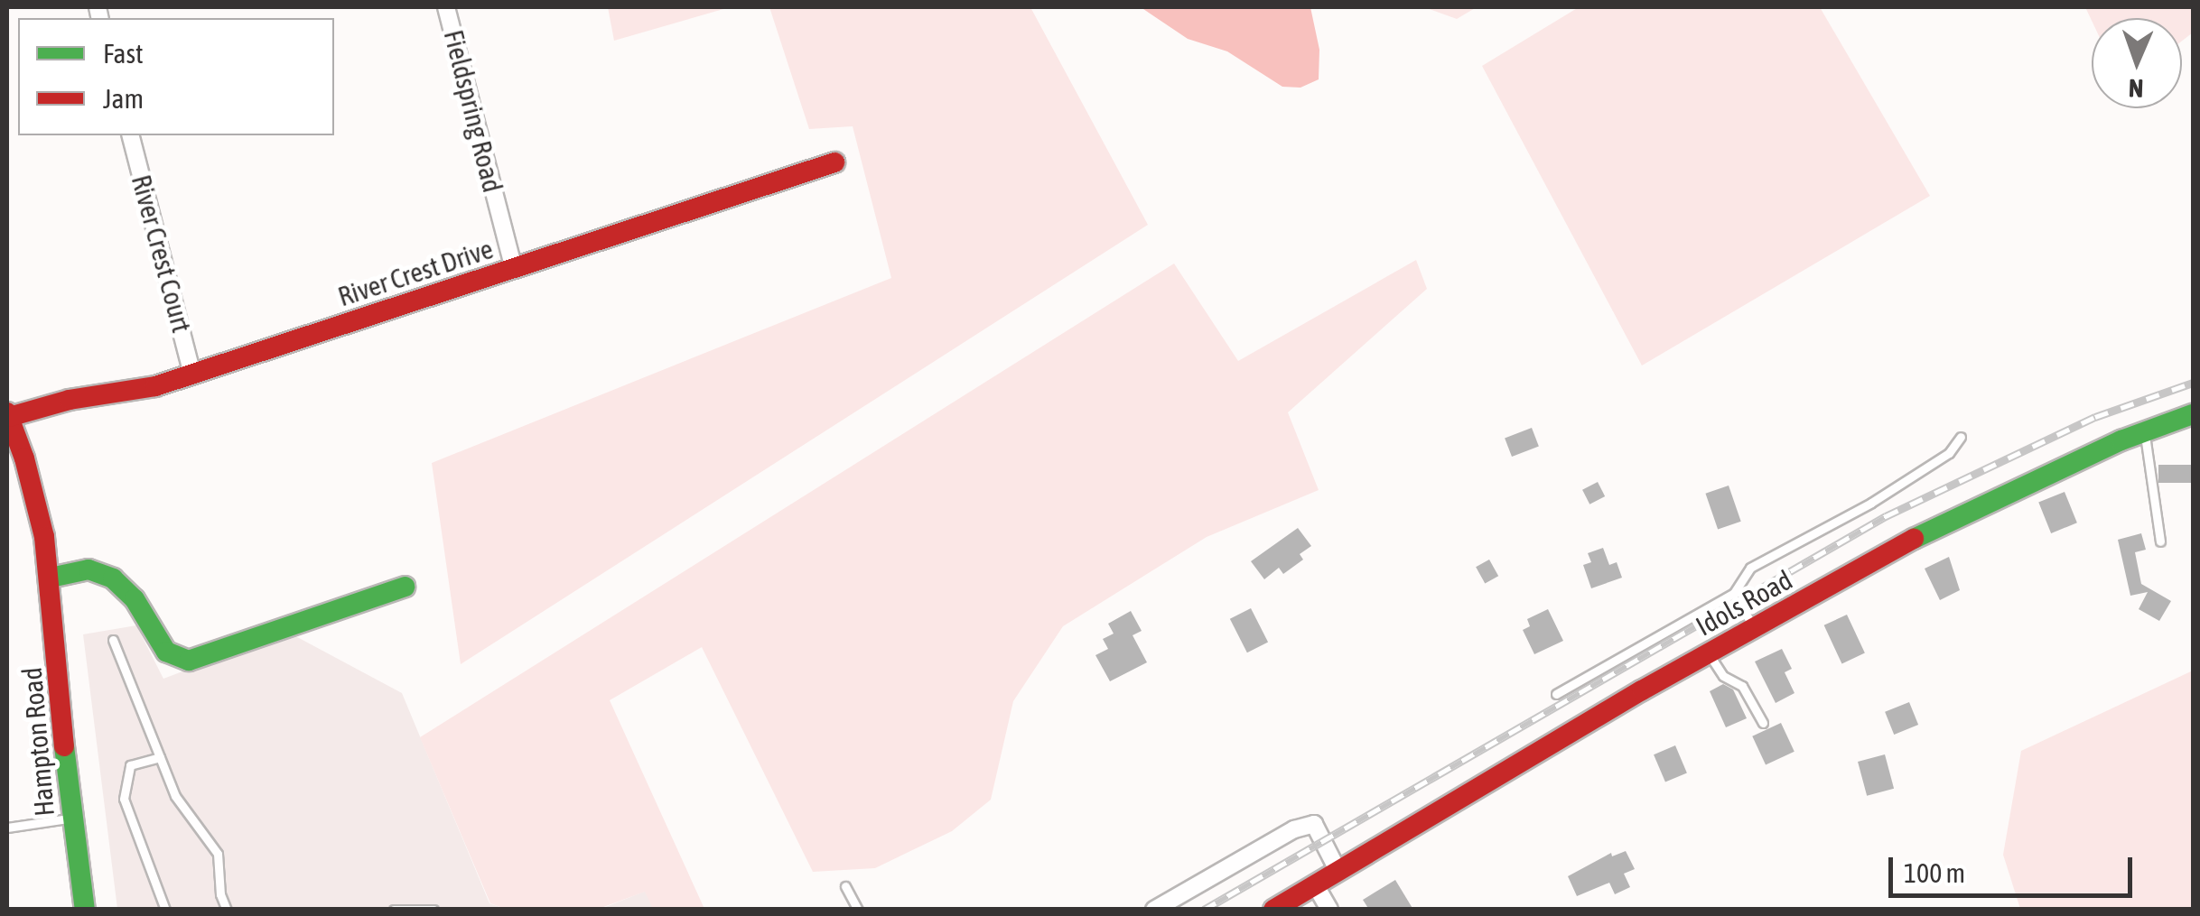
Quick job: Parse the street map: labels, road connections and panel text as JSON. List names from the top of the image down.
{
  "streets": {
    "street": [
      "Fieldspring Road",
      "River Crest Court",
      "River Crest Drive",
      "Idols Road",
      "Hampton Road"
    ]
  },
  "crossings": [
    ["Fieldspring Road", "River Crest Drive"],
    ["River Crest Court", "River Crest Drive"],
    ["River Crest Drive", "Hampton Road"]
  ],
  "legend": ["Fast", "Jam"],
  "scale_bar": "100 m",
  "north": "bottom"
}
